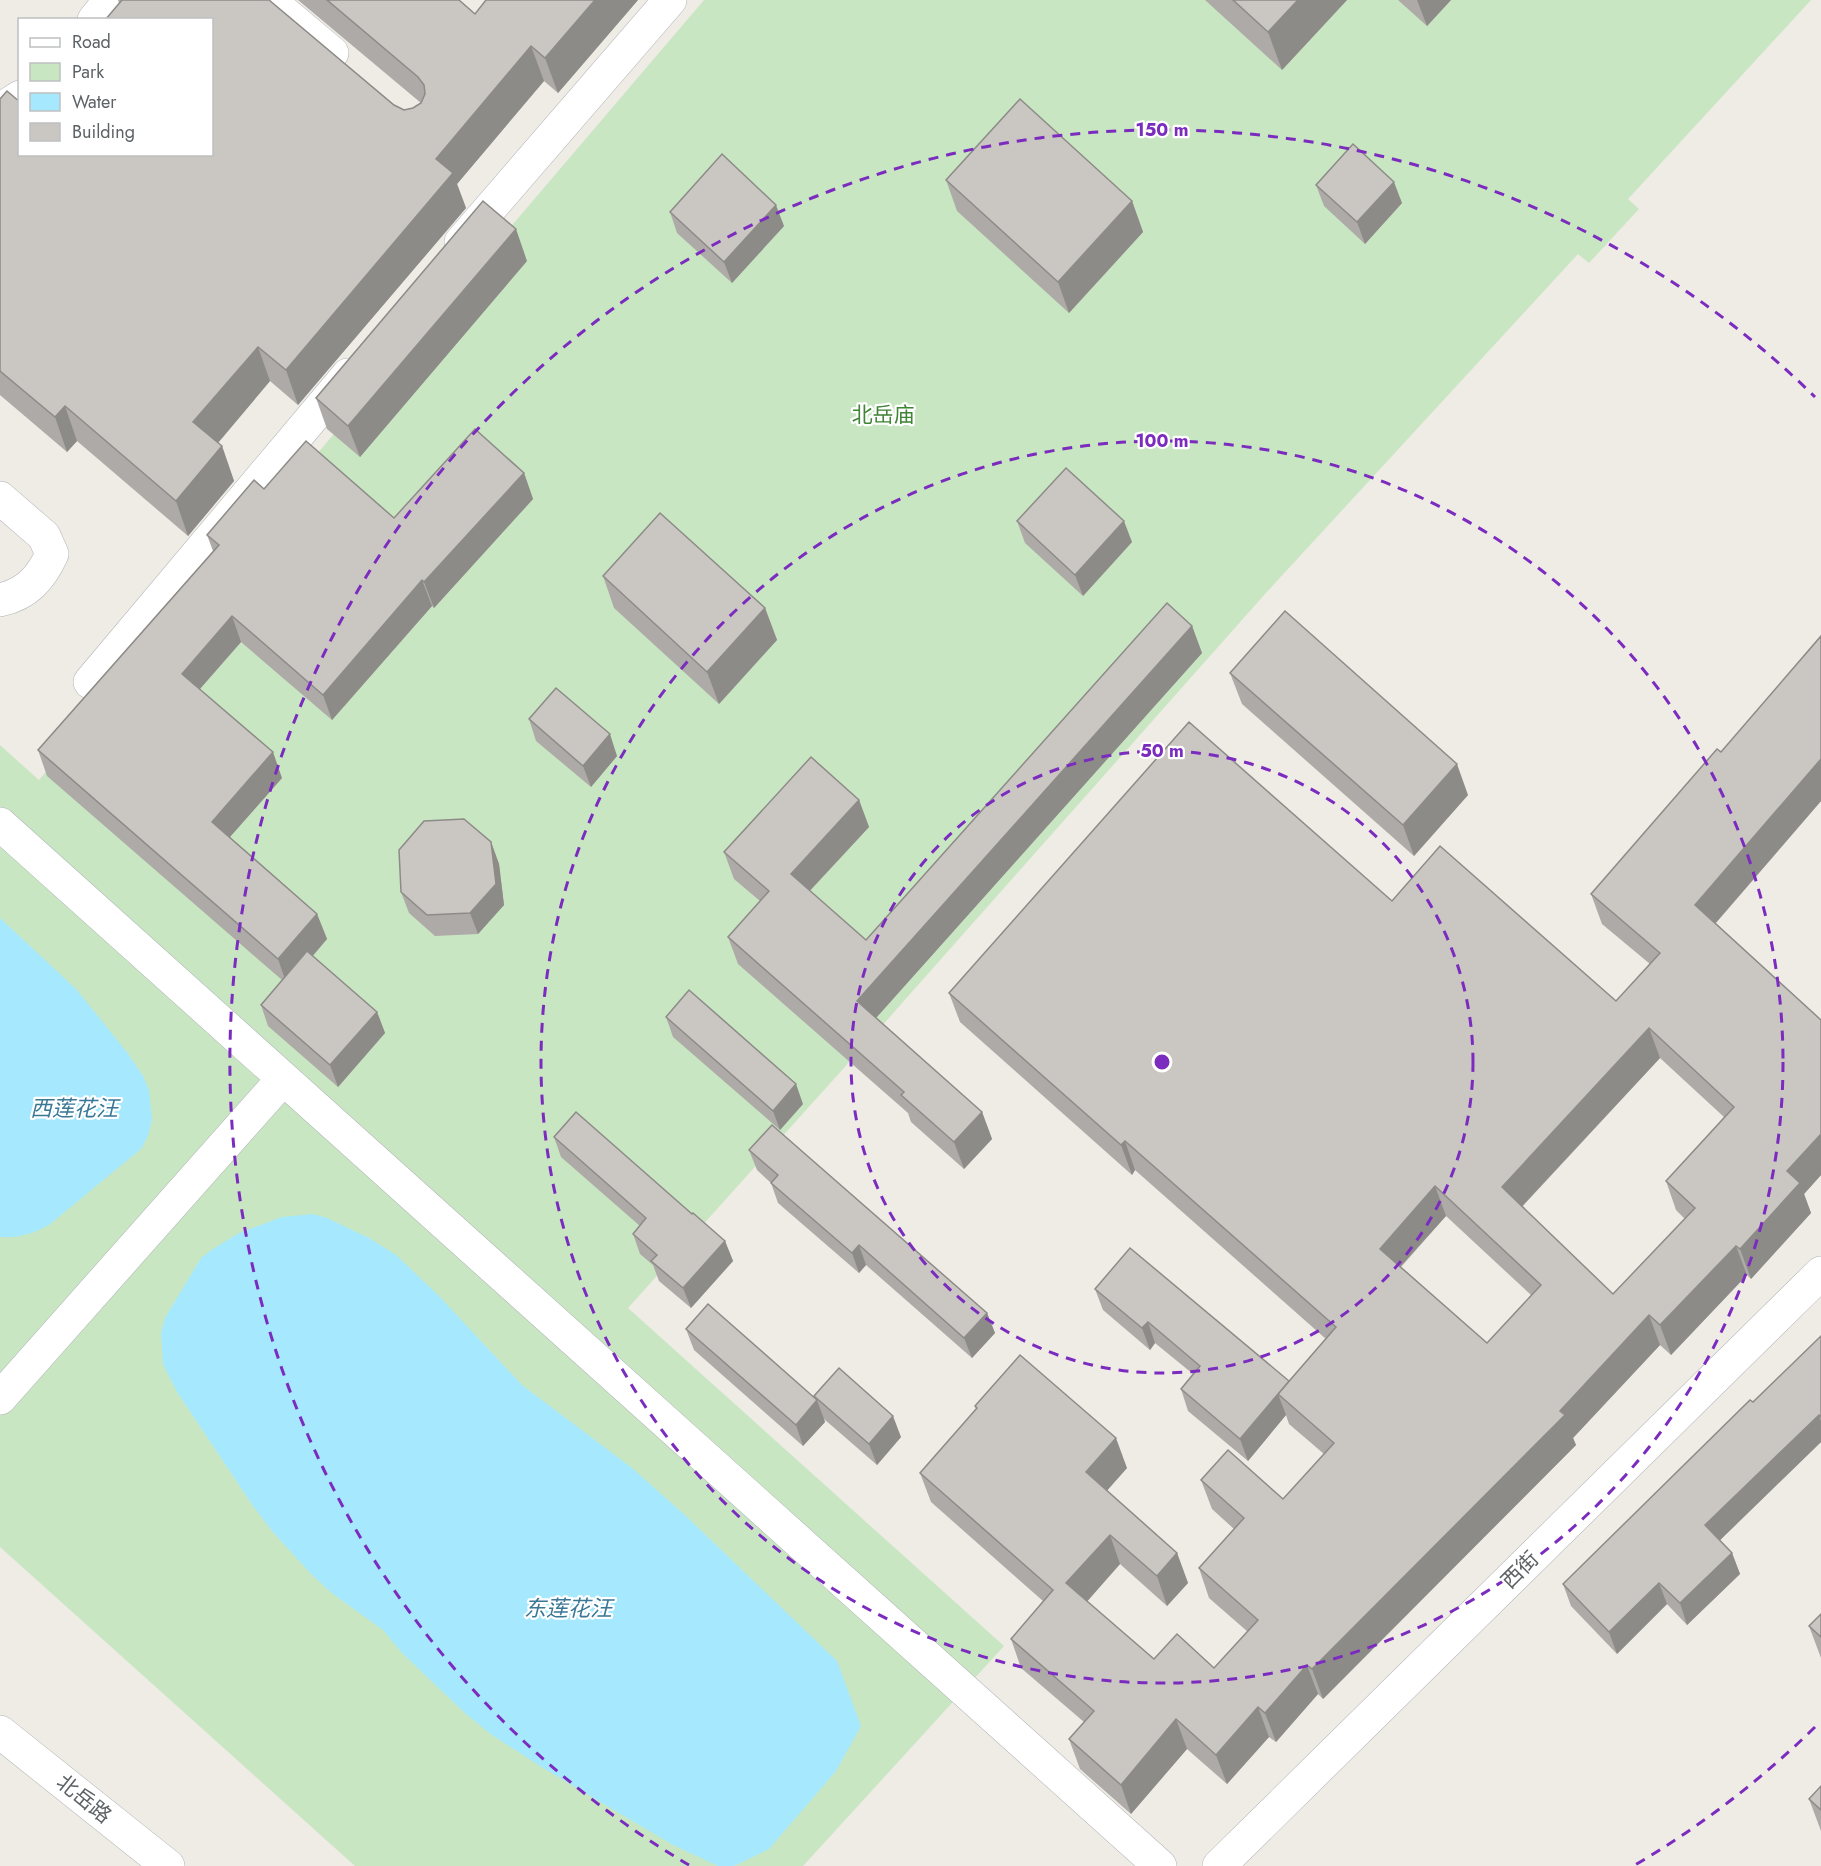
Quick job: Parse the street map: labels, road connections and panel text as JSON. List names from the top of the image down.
{
  "streets": {
    "street": ["西街", "北岳路"]
  },
  "water": ["西莲花汪", "东莲花汪"],
  "parks": ["北岳庙"],
  "legend": [
    "Road",
    "Park",
    "Water",
    "Building"
  ],
  "rings": ["150 m", "100 m", "50 m"]
}
